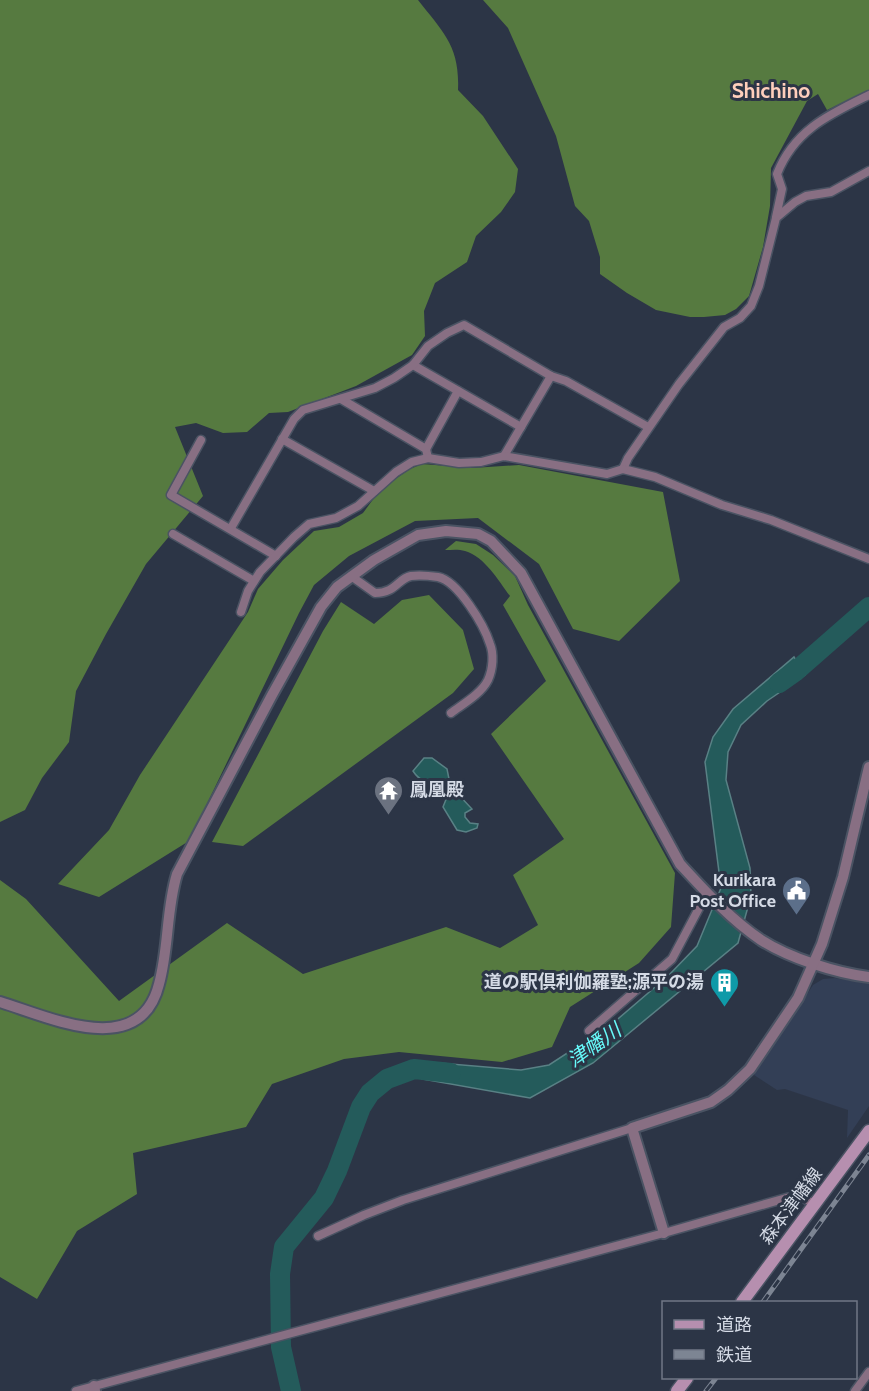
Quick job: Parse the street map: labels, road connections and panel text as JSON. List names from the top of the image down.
{
  "streets": {
    "main road": ["森本津幡線"]
  },
  "districts": ["Shichino"],
  "water": ["津幡川"],
  "places": {
    "temple": ["鳳凰殿"],
    "public building": ["Kurikara Post Office"],
    "building": ["道の駅倶利伽羅塾;源平の湯"]
  },
  "legend": ["道路", "鉄道"]
}
